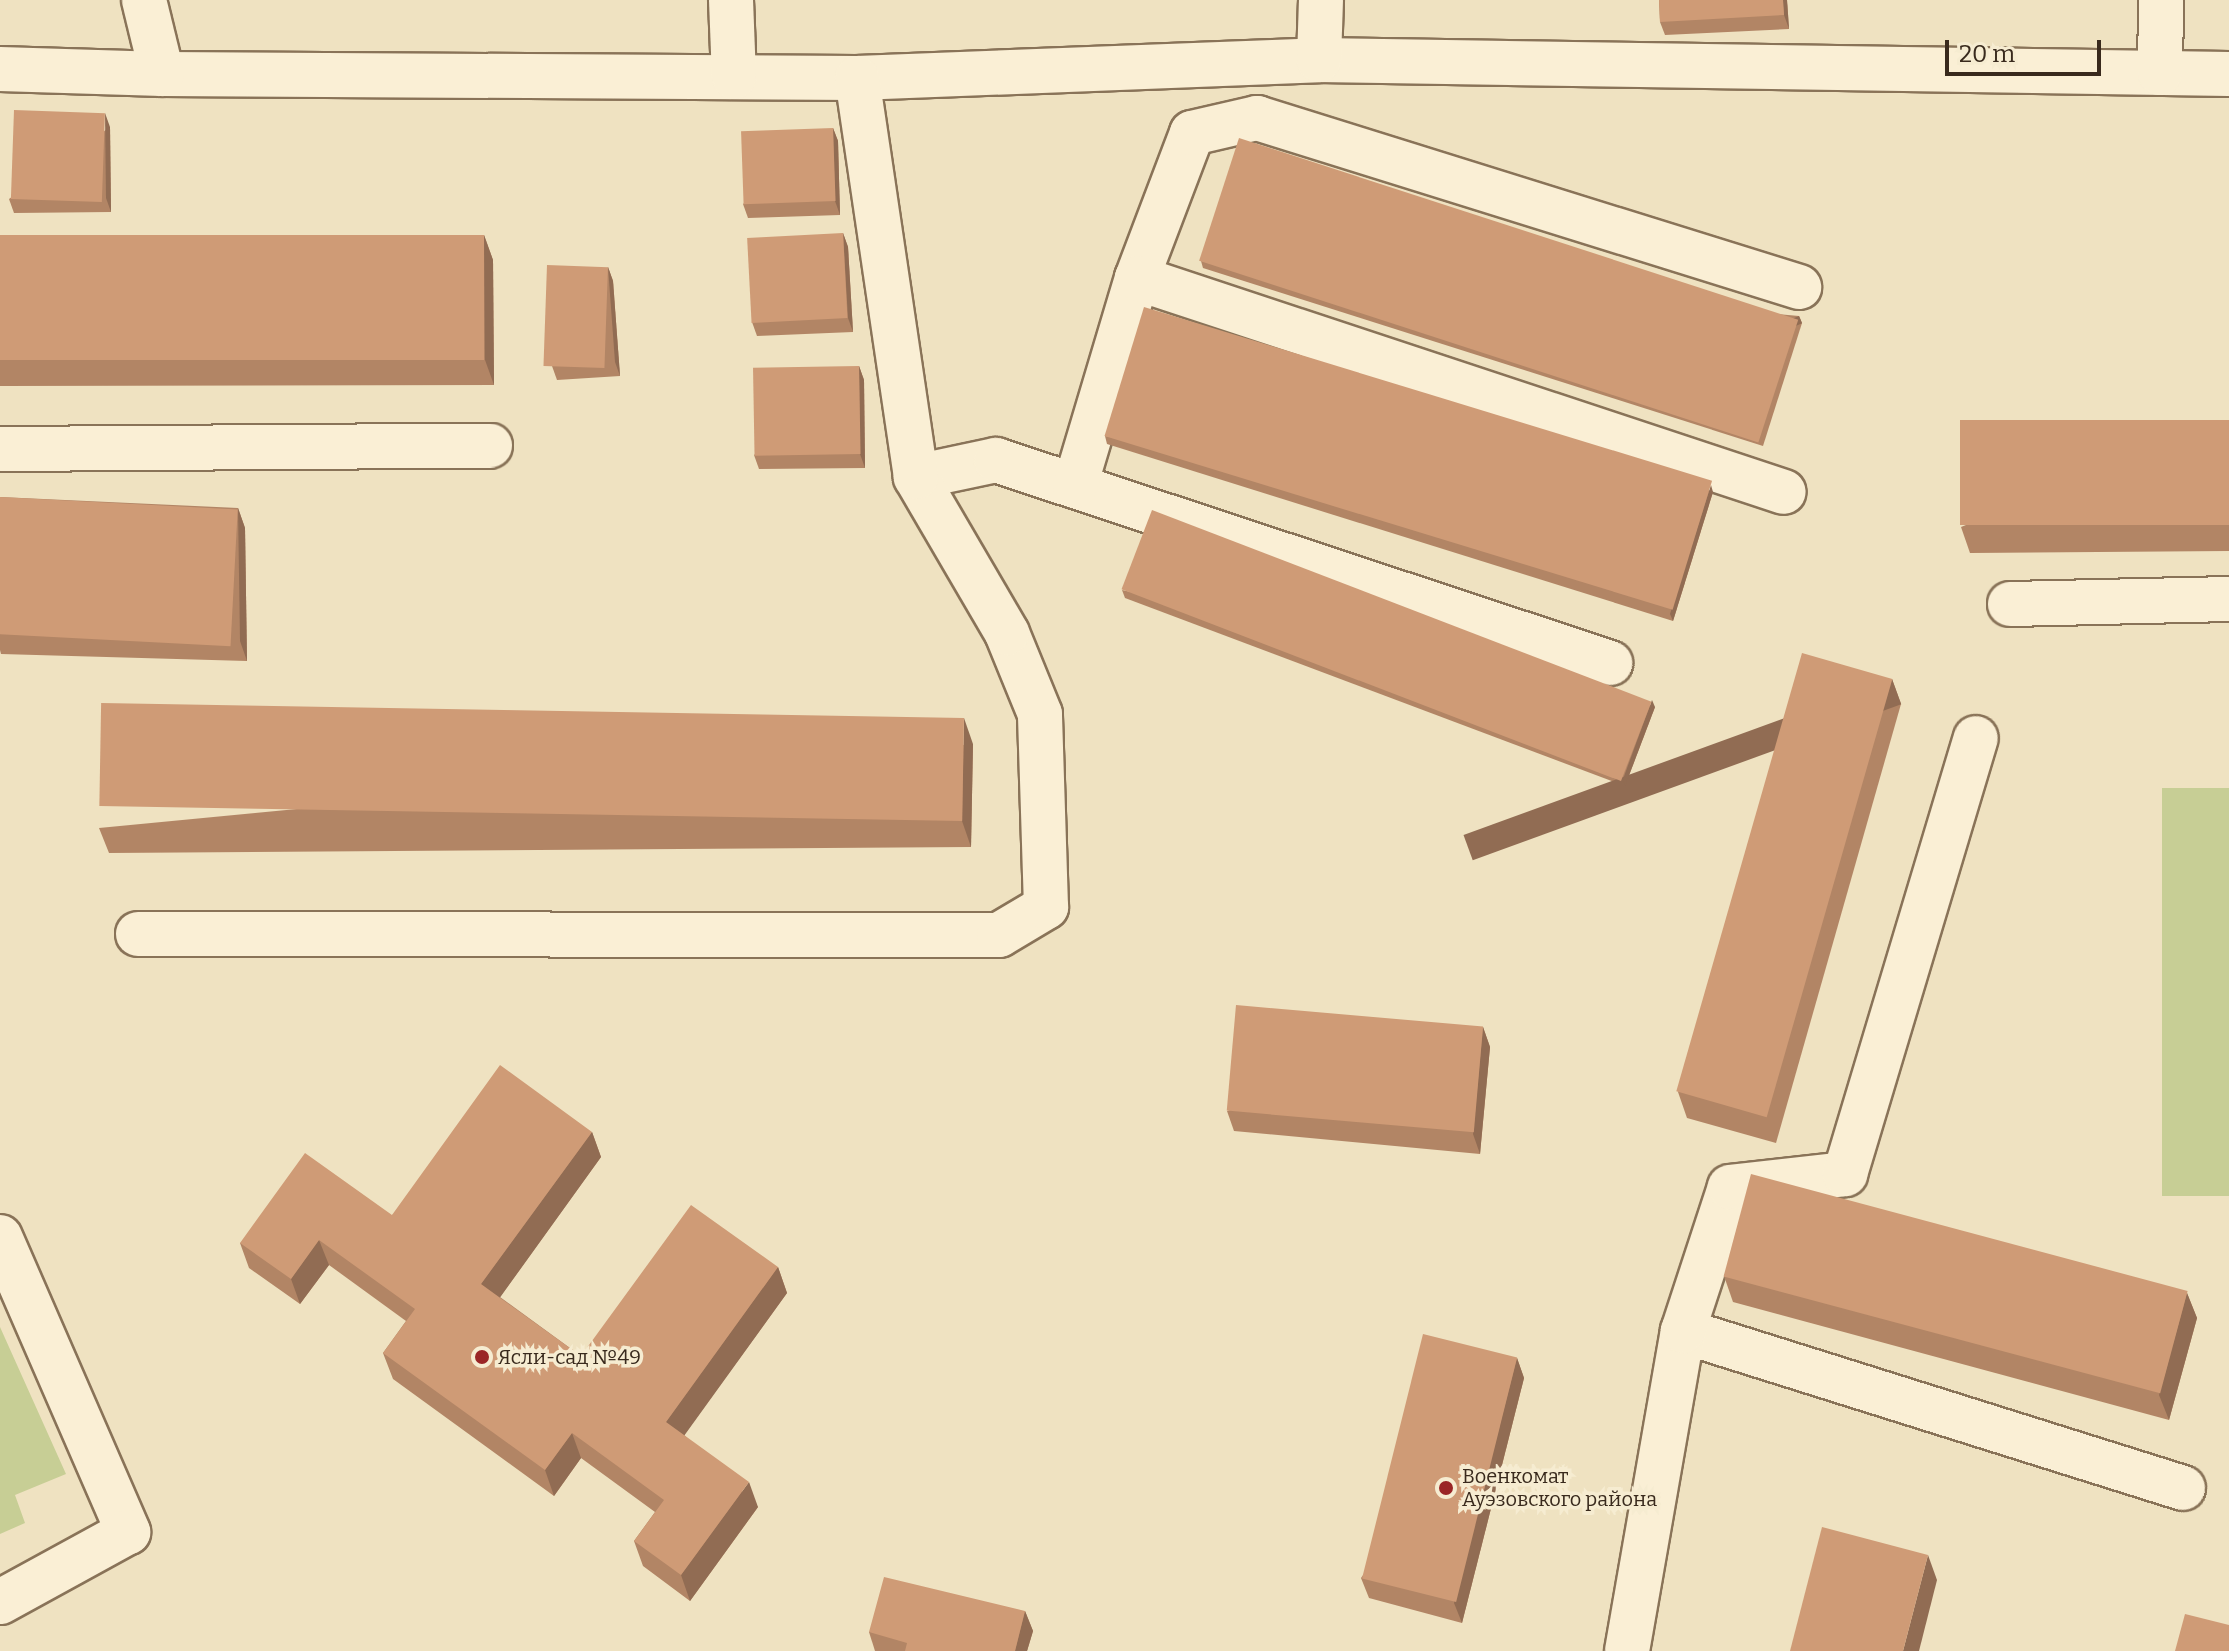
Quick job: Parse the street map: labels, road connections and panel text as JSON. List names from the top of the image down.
{
  "places": ["Ясли-сад №49", "Военкомат Ауэзовского района"],
  "scale_bar": "20 m"
}
